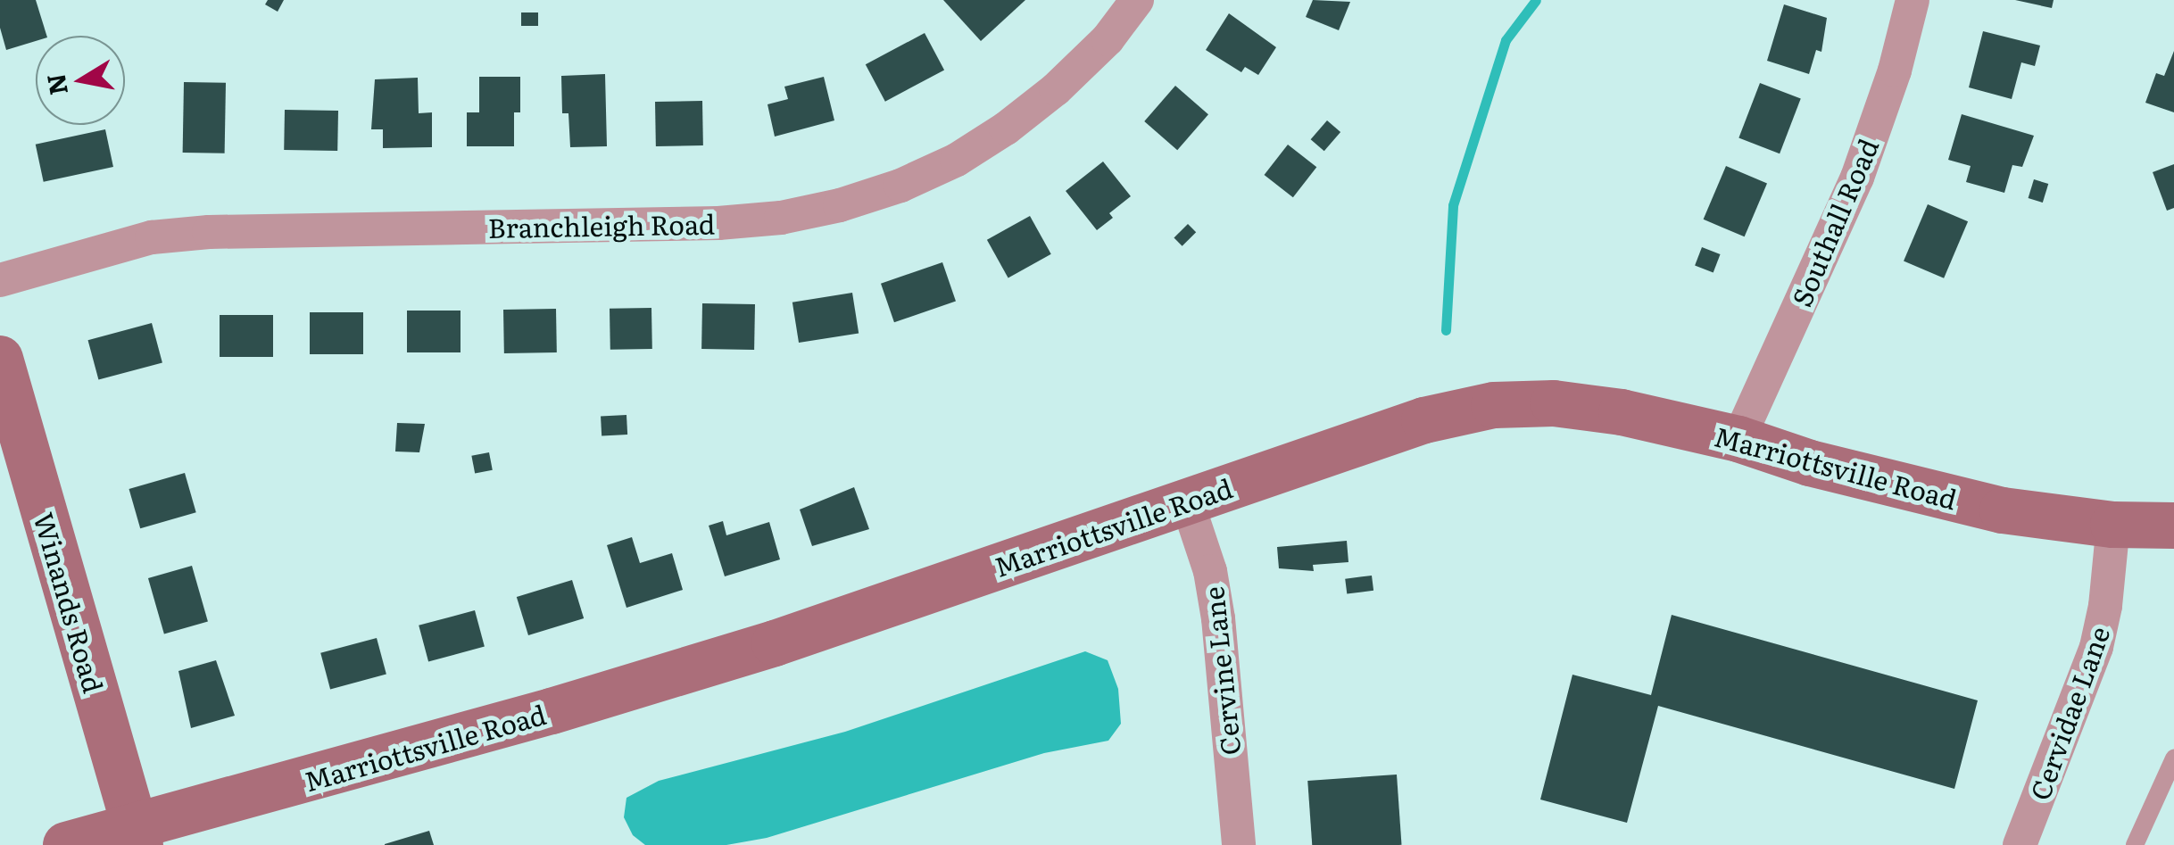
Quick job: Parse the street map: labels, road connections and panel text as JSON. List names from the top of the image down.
{
  "streets": {
    "main road": ["Marriottsville Road", "Winands Road"],
    "street": [
      "Southall Road",
      "Branchleigh Road",
      "Cervine Lane",
      "Cervidae Lane"
    ]
  },
  "crossings": [
    ["Southall Road", "Marriottsville Road"],
    ["Marriottsville Road", "Winands Road"],
    ["Marriottsville Road", "Cervine Lane"],
    ["Marriottsville Road", "Cervidae Lane"]
  ],
  "north": "left"
}
